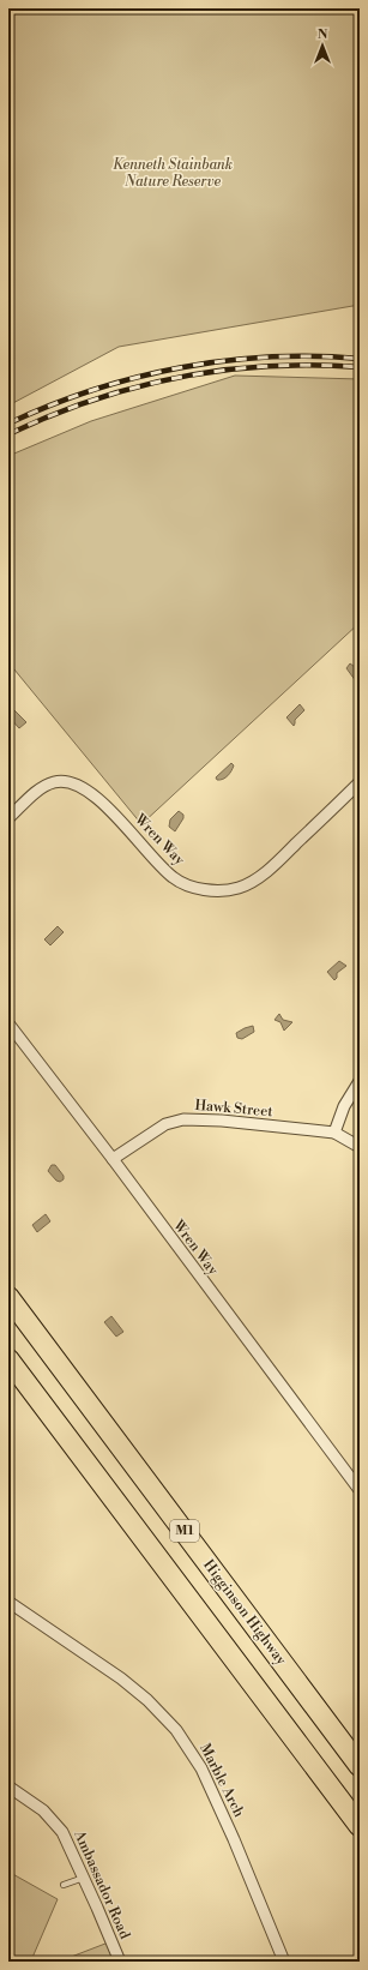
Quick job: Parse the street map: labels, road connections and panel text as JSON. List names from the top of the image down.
{
  "streets": {
    "highway": ["M1", "Higginson Highway"],
    "street": [
      "Wren Way",
      "Hawk Street",
      "Marble Arch",
      "Ambassador Road"
    ]
  },
  "crossings": [
    ["Wren Way", "Hawk Street"]
  ],
  "parks": ["Kenneth Stainbank Nature Reserve"],
  "north": "top"
}
